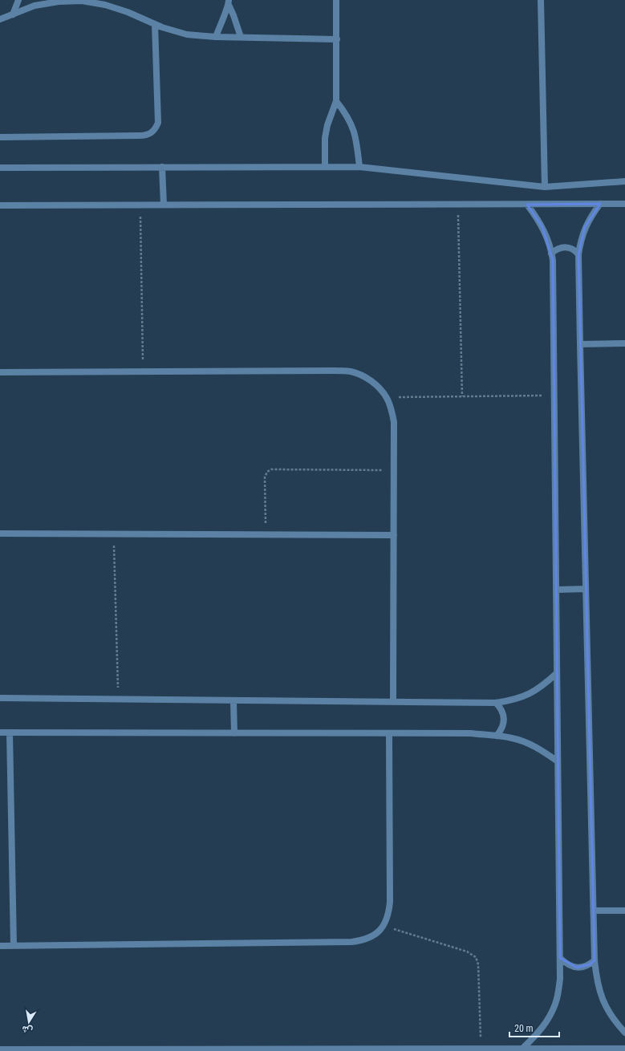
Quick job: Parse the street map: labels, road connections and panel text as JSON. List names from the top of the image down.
{
  "scale_bar": "20 m",
  "north": "bottom"
}
